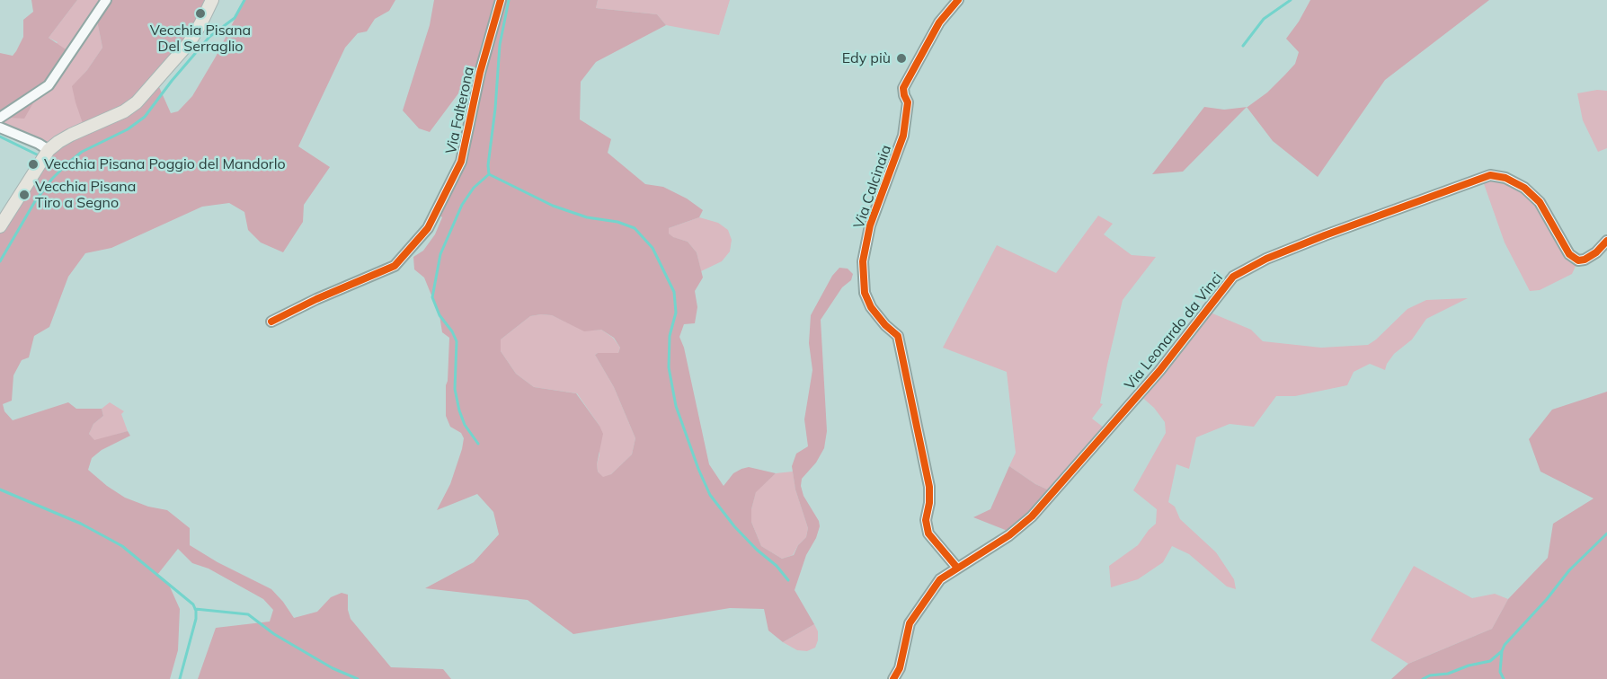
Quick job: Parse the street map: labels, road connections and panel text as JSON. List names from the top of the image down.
{
  "streets": {
    "street": ["Via Falterona", "Via Calcinaia", "Via Leonardo da Vinci"]
  },
  "crossings": [
    ["Via Calcinaia", "Via Leonardo da Vinci"]
  ],
  "places": [
    "Vecchia Pisana Del Serraglio",
    "Edy più",
    "Vecchia Pisana Poggio del Mandorlo",
    "Vecchia Pisana Tiro a Segno"
  ]
}
